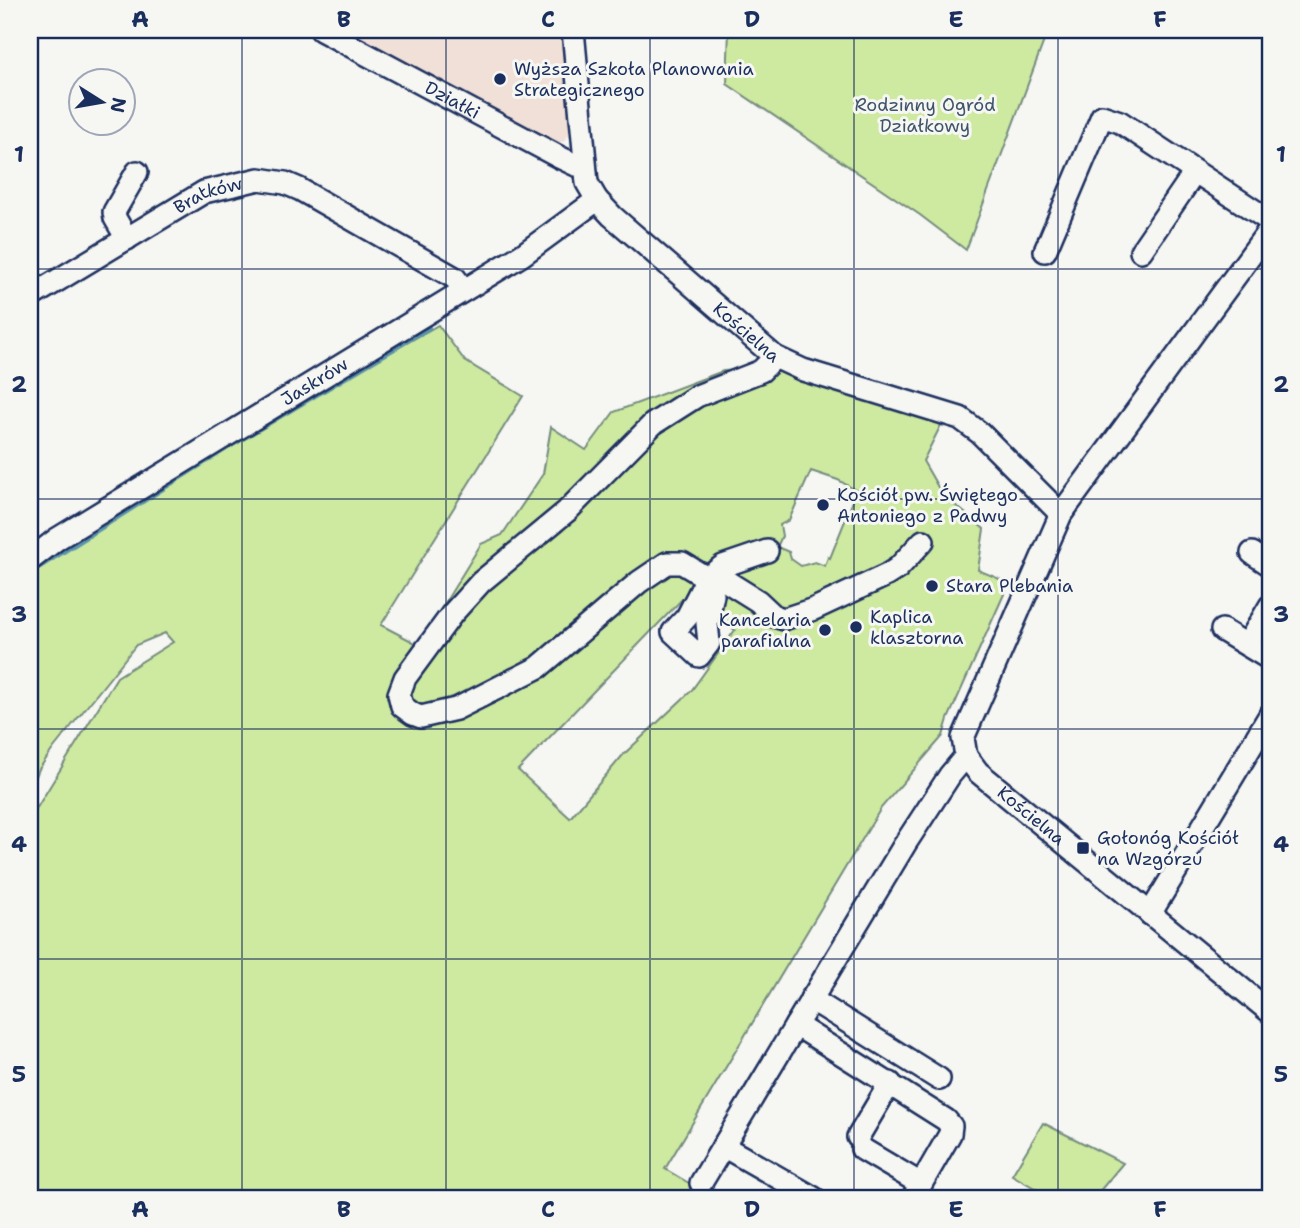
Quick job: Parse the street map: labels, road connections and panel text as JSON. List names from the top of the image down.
{
  "streets": {
    "street": [
      "Działki",
      "Bratków",
      "Kościelna",
      "Jaskrów"
    ]
  },
  "crossings": [
    ["Działki", "Kościelna"],
    ["Bratków", "Jaskrów"],
    ["Kościelna", "Jaskrów"]
  ],
  "parks": ["Rodzinny Ogród Działkowy"],
  "places": {
    "other": [
      "Wyższa Szkoła Planowania Strategicznego",
      "Kościół pw. Świętego Antoniego z Padwy",
      "Stara Plebania",
      "Kaplica klasztorna",
      "Kancelaria parafialna"
    ],
    "transit": ["Gołonóg Kościół na Wzgórzu"]
  },
  "north": "right",
  "grid": {
    "columns": [
      "A",
      "B",
      "C",
      "D",
      "E",
      "F"
    ],
    "rows": [
      "1",
      "2",
      "3",
      "4",
      "5"
    ]
  }
}
